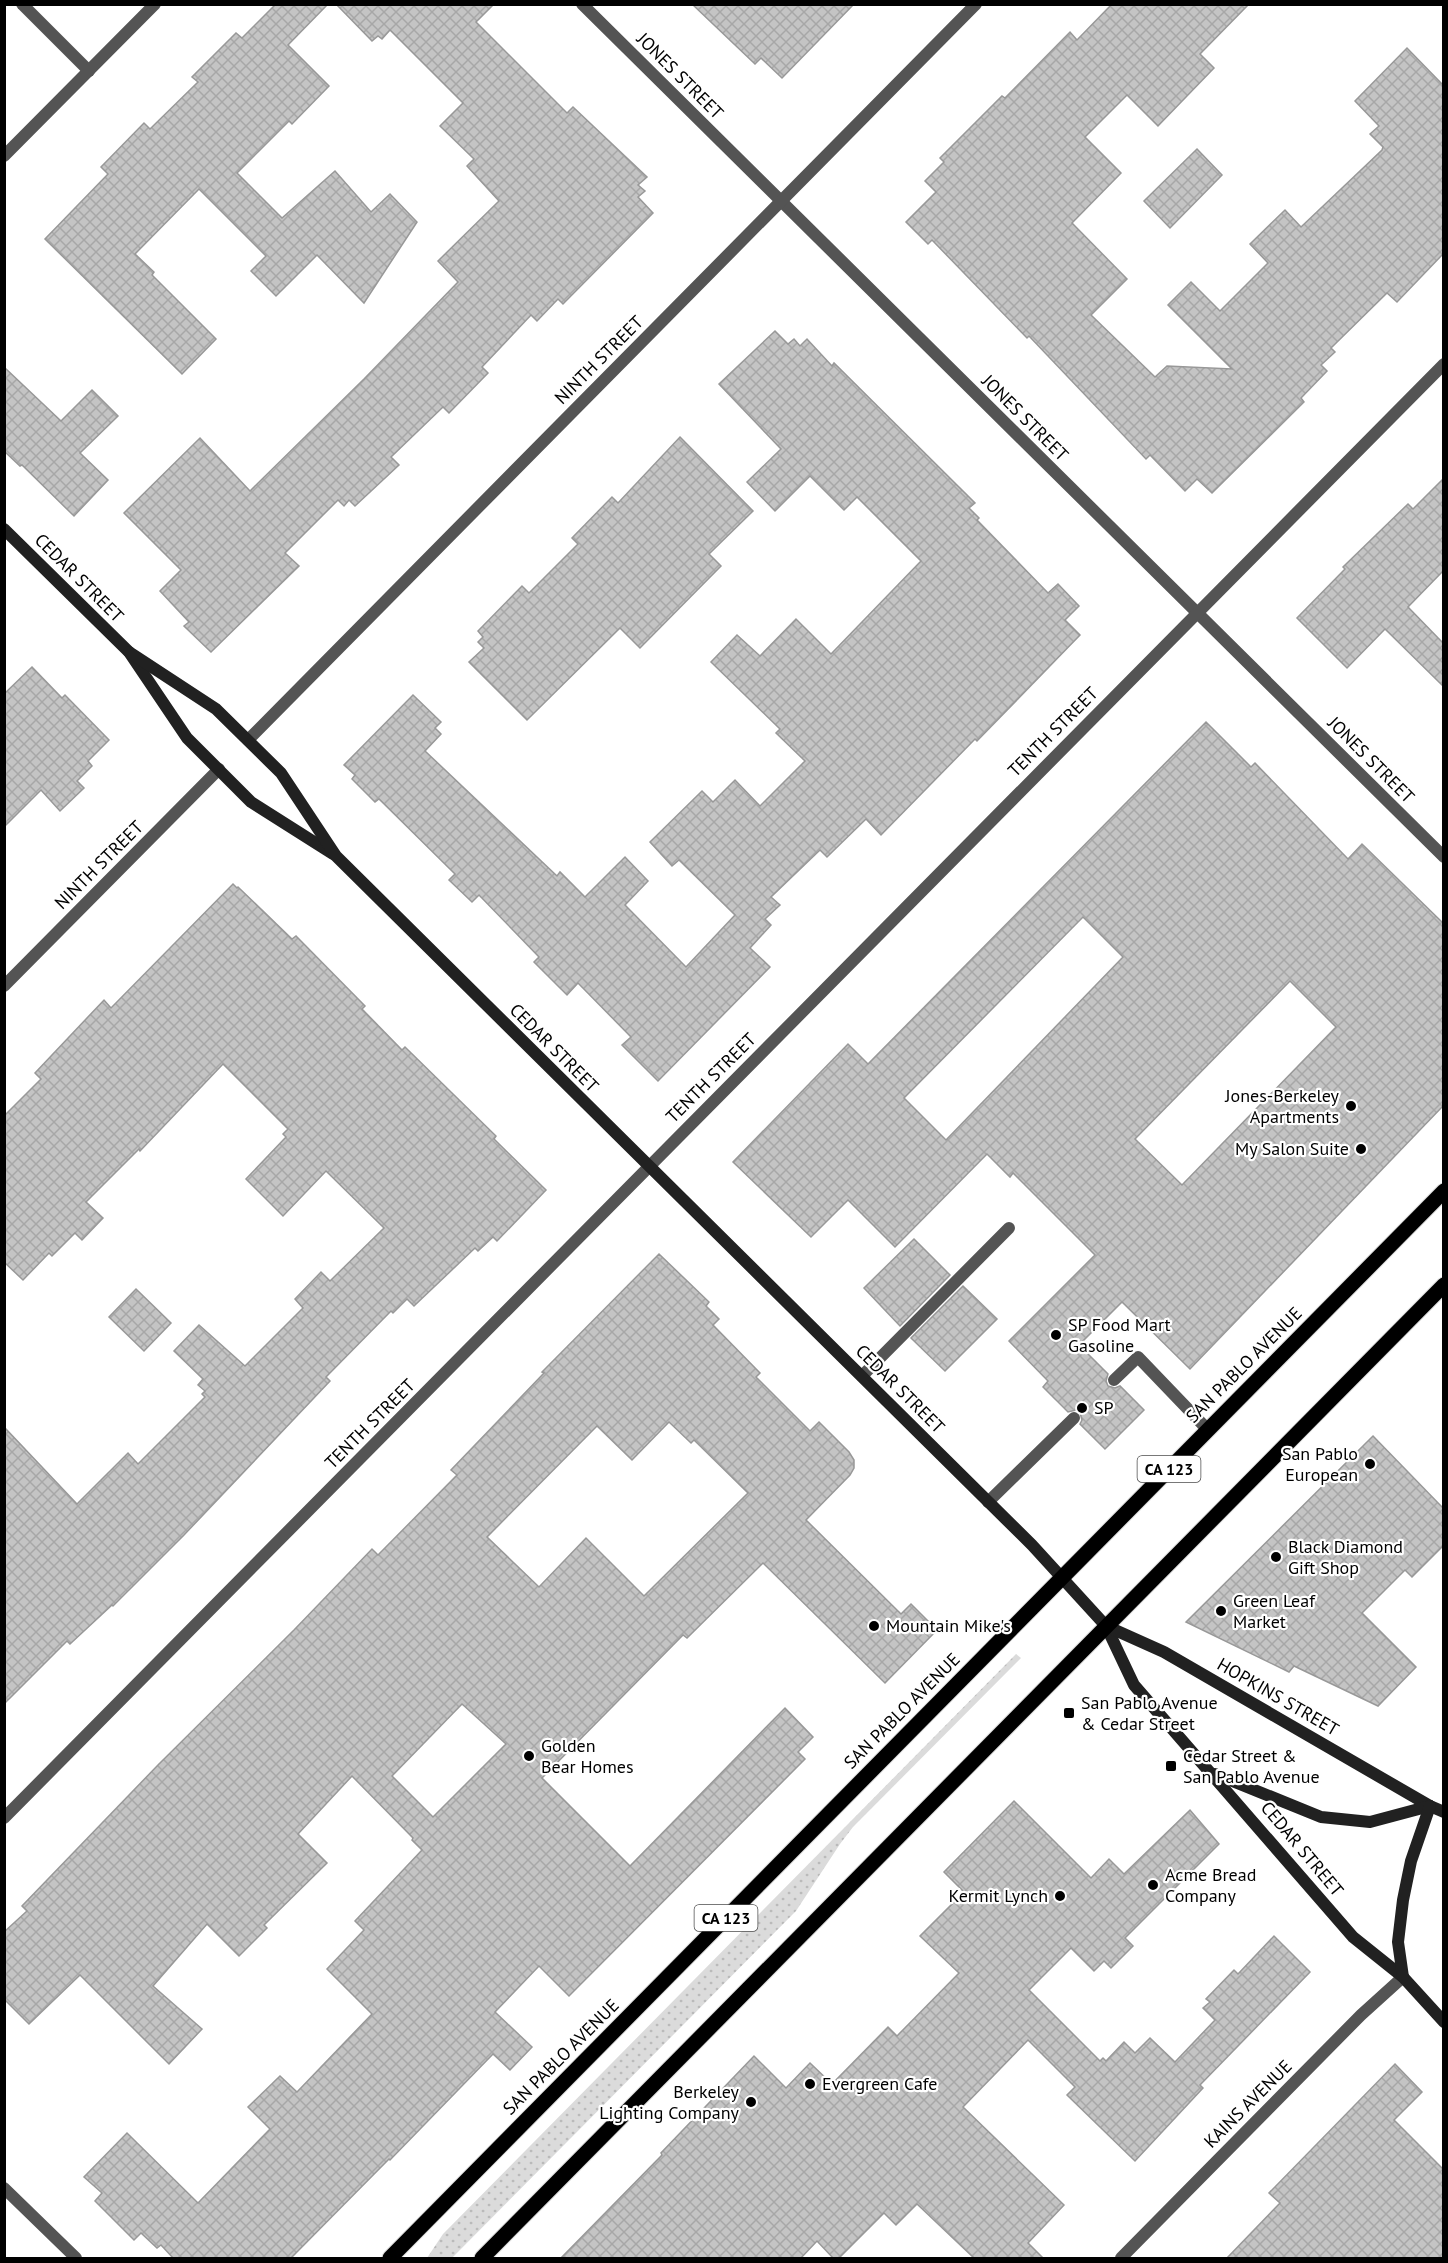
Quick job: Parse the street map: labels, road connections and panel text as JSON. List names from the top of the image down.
{
  "streets": {
    "main road": ["SAN PABLO AVENUE", "CA 123"],
    "street": [
      "JONES STREET",
      "NINTH STREET",
      "CEDAR STREET",
      "TENTH STREET",
      "HOPKINS STREET",
      "KAINS AVENUE"
    ]
  },
  "crossings": [
    ["JONES STREET", "NINTH STREET"],
    ["JONES STREET", "TENTH STREET"],
    ["NINTH STREET", "CEDAR STREET"],
    ["CEDAR STREET", "TENTH STREET"],
    ["CEDAR STREET", "SAN PABLO AVENUE"],
    ["CEDAR STREET", "HOPKINS STREET"],
    ["CEDAR STREET", "KAINS AVENUE"]
  ],
  "places": {
    "other": [
      "Jones-Berkeley Apartments",
      "My Salon Suite",
      "SP Food Mart Gasoline",
      "SP",
      "San Pablo European",
      "Black Diamond Gift Shop",
      "Green Leaf Market",
      "Mountain Mike's",
      "Golden Bear Homes",
      "Acme Bread Company",
      "Kermit Lynch",
      "Evergreen Cafe",
      "Berkeley Lighting Company"
    ],
    "transit": ["San Pablo Avenue & Cedar Street", "Cedar Street & San Pablo Avenue"]
  }
}
